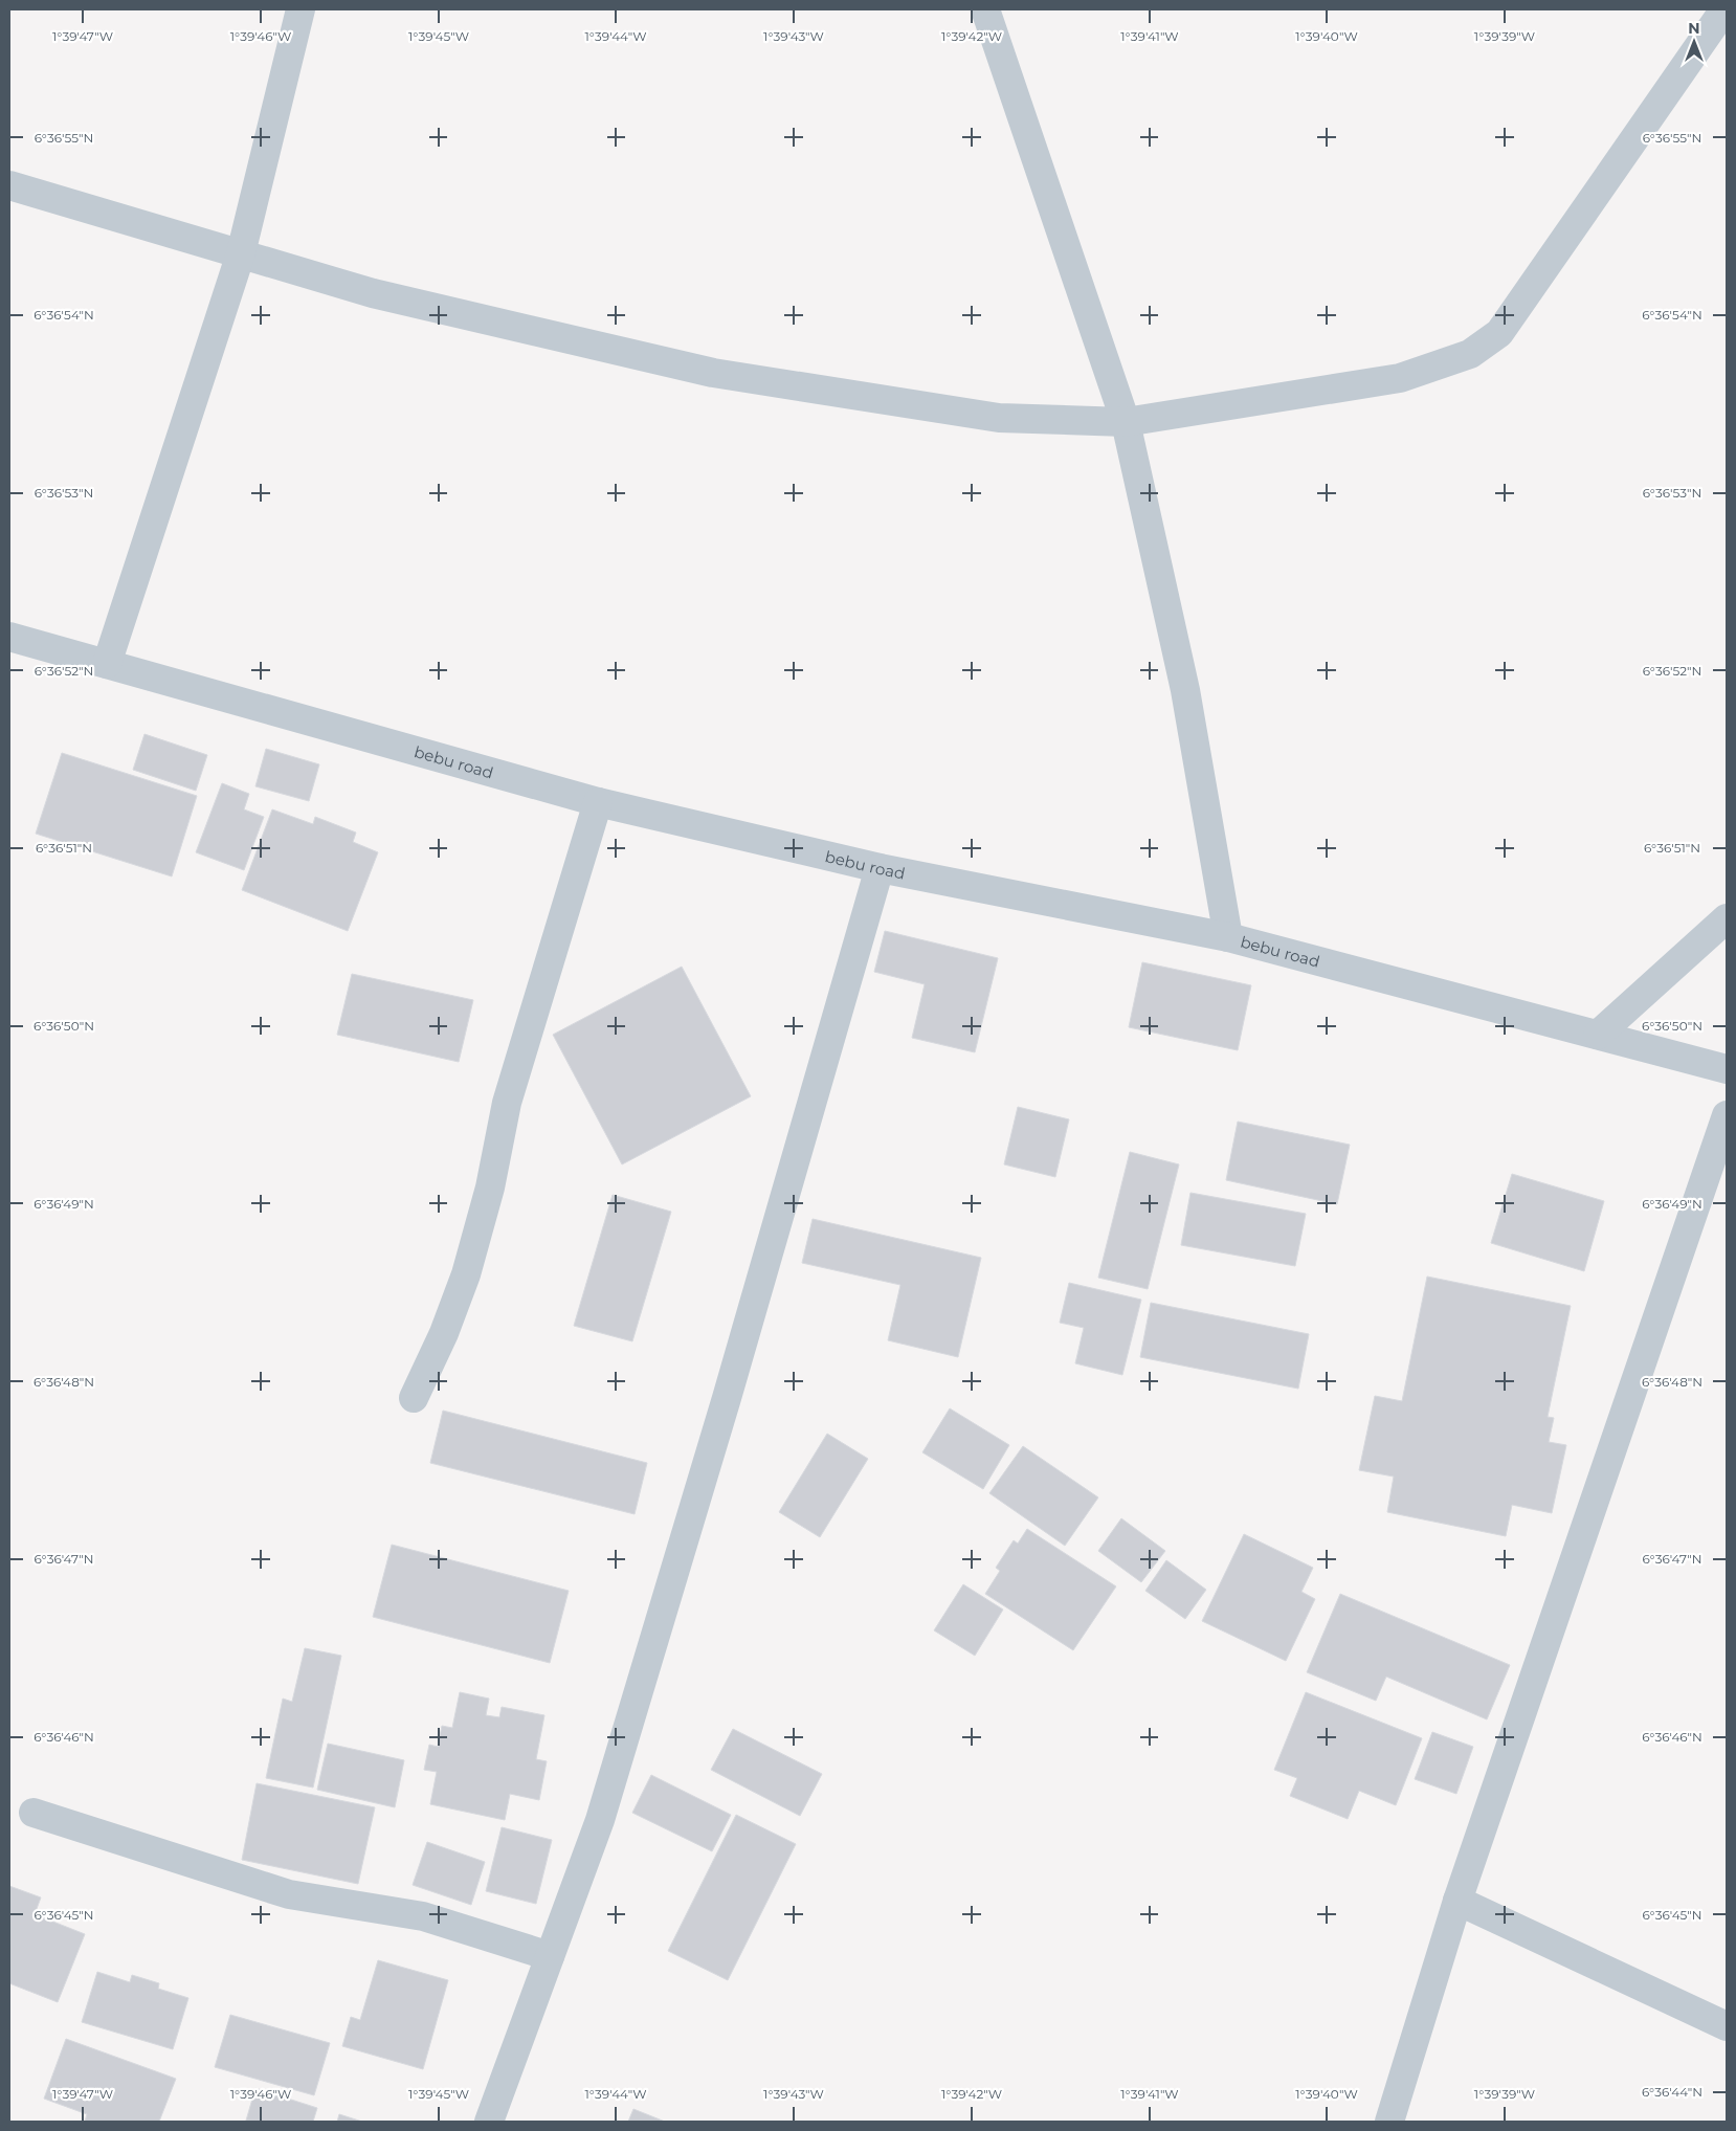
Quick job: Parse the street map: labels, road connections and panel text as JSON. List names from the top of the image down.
{
  "streets": {
    "street": ["bebu road"]
  },
  "north": "top",
  "coordinates": [
    "1°39'47\"W",
    "1°39'46\"W",
    "1°39'45\"W",
    "1°39'44\"W",
    "1°39'43\"W",
    "1°39'42\"W",
    "1°39'41\"W",
    "1°39'40\"W",
    "1°39'39\"W",
    "6°36'55\"N",
    "6°36'54\"N",
    "6°36'53\"N",
    "6°36'52\"N",
    "6°36'51\"N",
    "6°36'50\"N",
    "6°36'49\"N",
    "6°36'48\"N",
    "6°36'47\"N",
    "6°36'46\"N",
    "6°36'45\"N",
    "6°36'44\"N"
  ]
}
